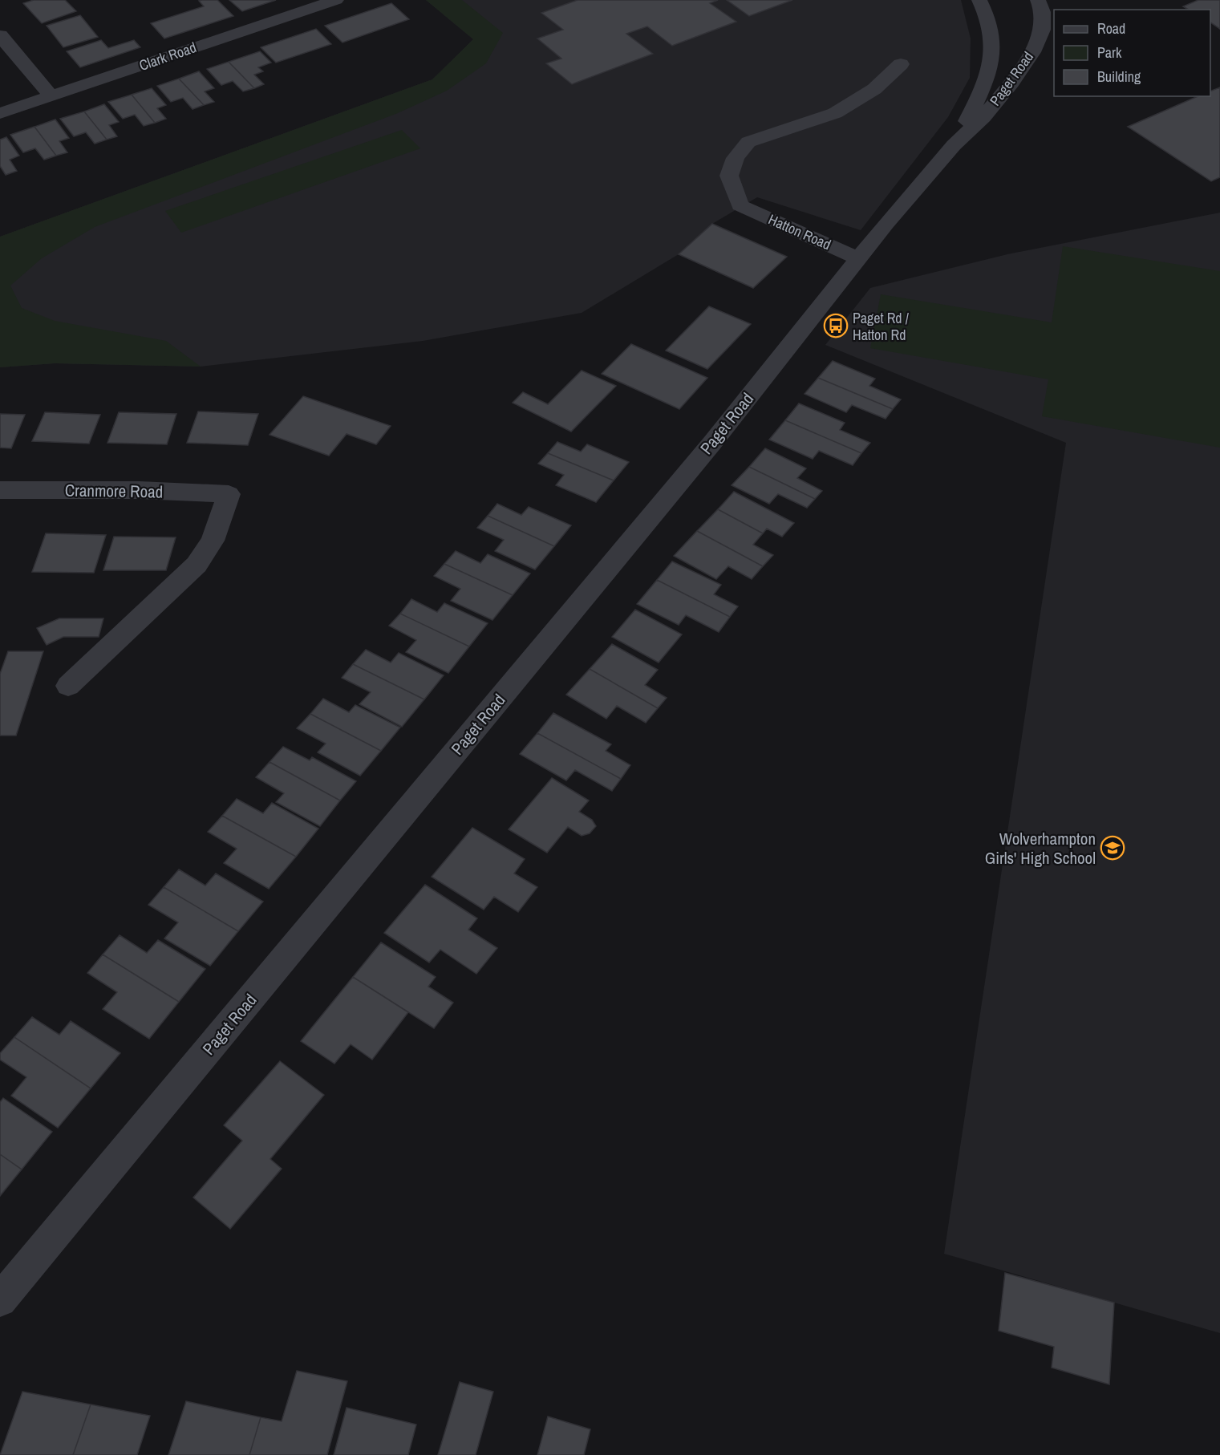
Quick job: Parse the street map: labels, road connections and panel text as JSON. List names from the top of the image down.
{
  "streets": {
    "street": [
      "Clark Road",
      "Paget Road",
      "Hatton Road",
      "Cranmore Road"
    ]
  },
  "crossings": [
    ["Paget Road", "Hatton Road"]
  ],
  "places": {
    "bus stop": ["Paget Rd / Hatton Rd"],
    "school or university": ["Wolverhampton Girls' High School"]
  },
  "legend": ["Road", "Park", "Building"]
}
